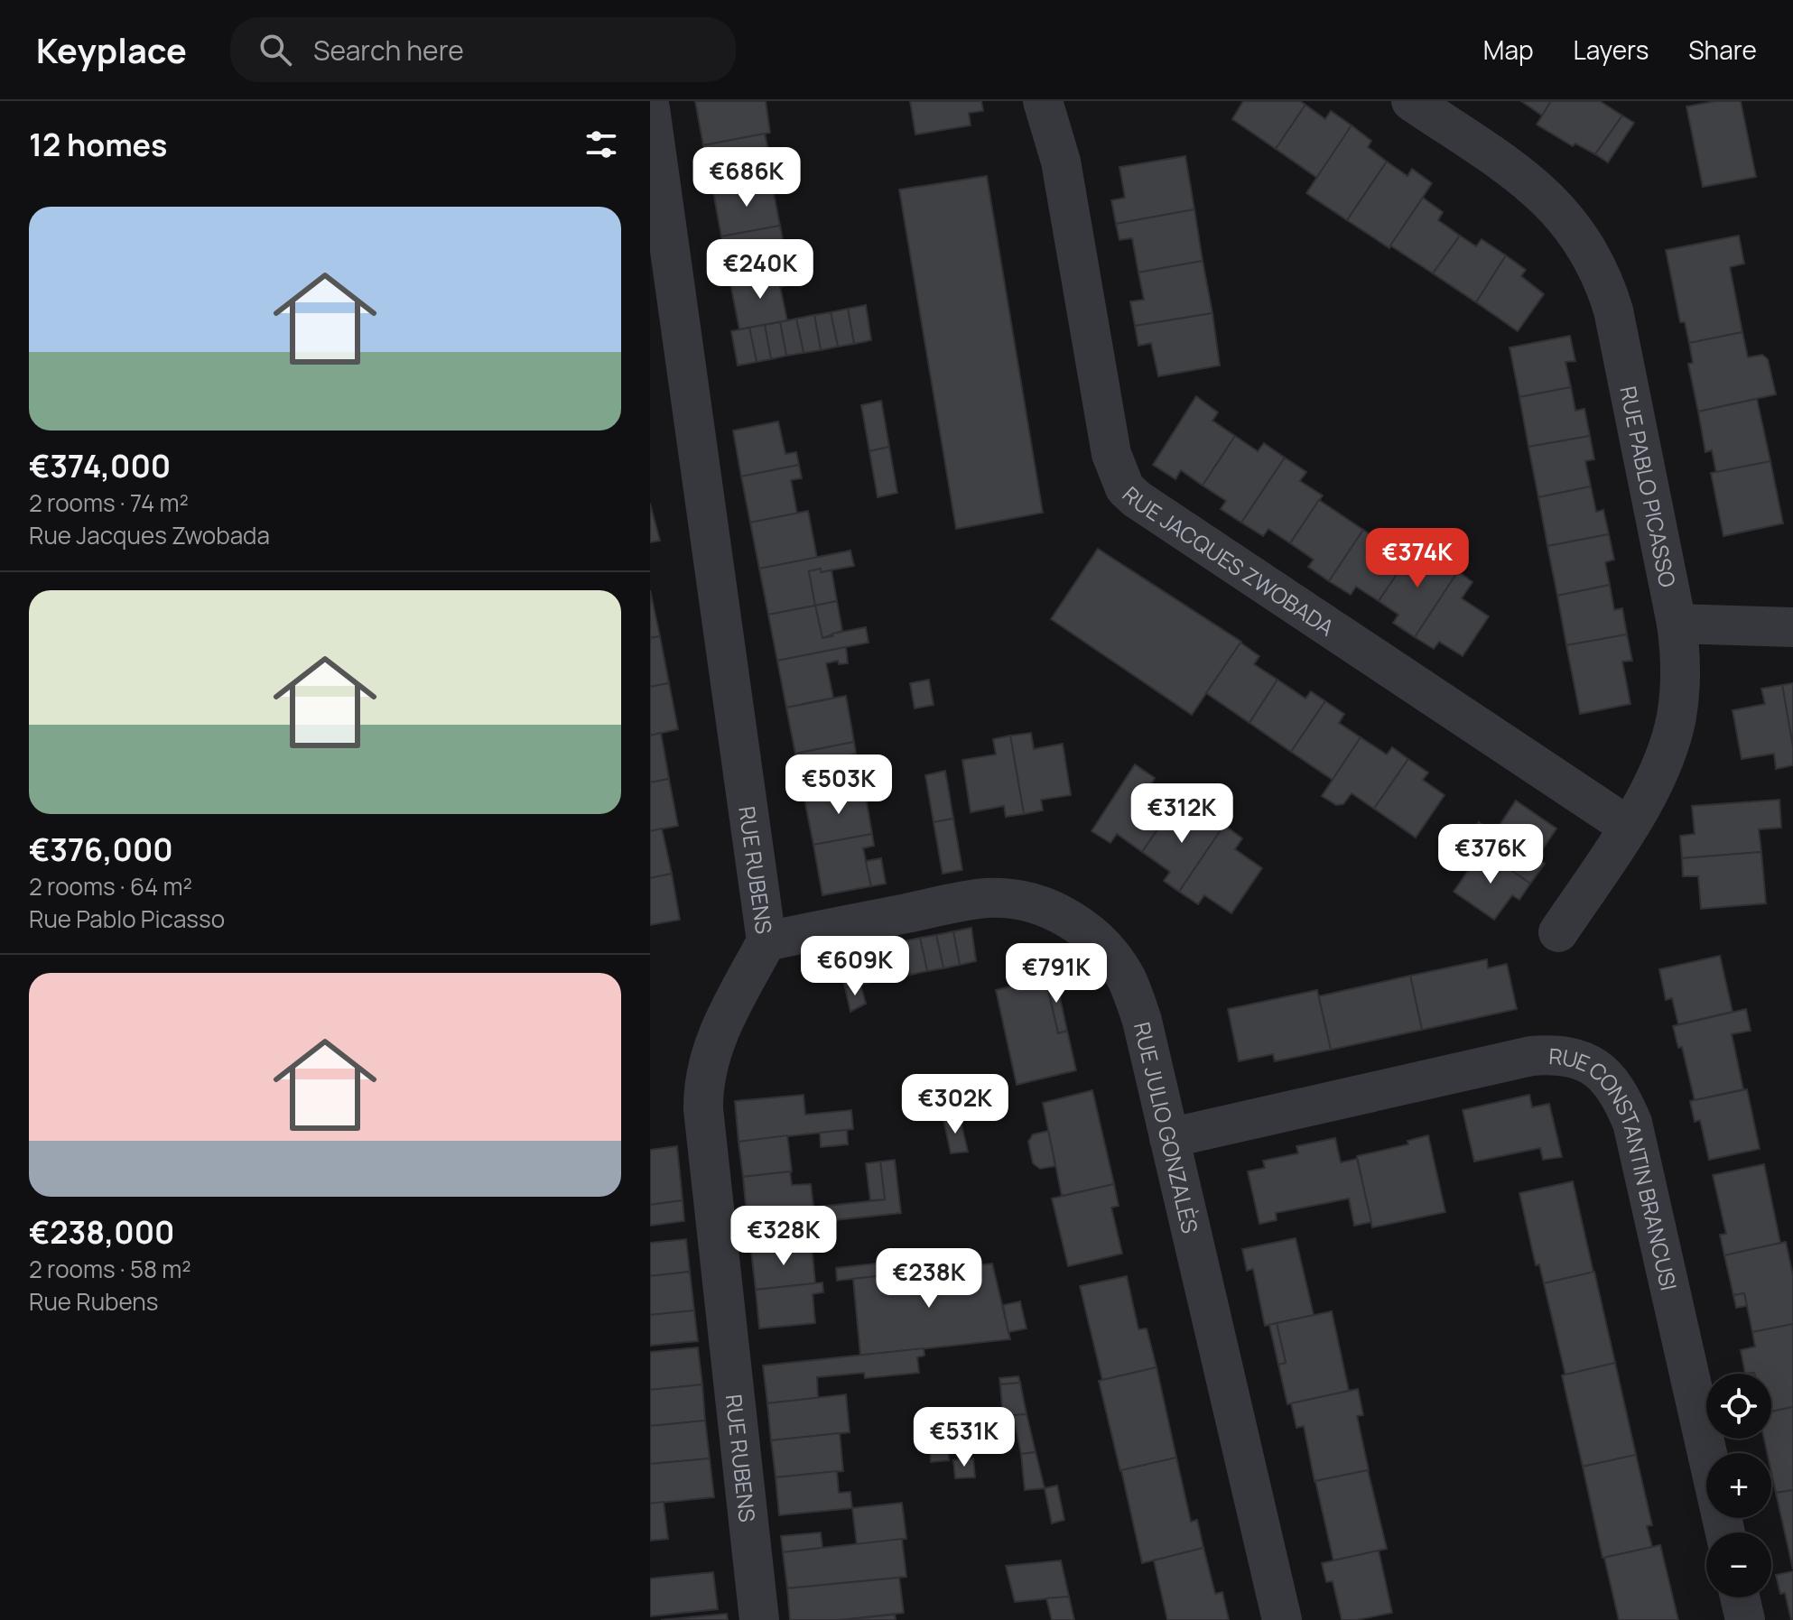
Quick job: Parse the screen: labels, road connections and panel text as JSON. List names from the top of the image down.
{
  "streets": {
    "street": [
      "RUE PABLO PICASSO",
      "RUE JACQUES ZWOBADA",
      "RUE RUBENS",
      "RUE JULIO GONZALÈS",
      "RUE CONSTANTIN BRANCUSI"
    ]
  },
  "crossings": [
    ["RUE PABLO PICASSO", "RUE JACQUES ZWOBADA"],
    ["RUE RUBENS", "RUE JULIO GONZALÈS"],
    ["RUE JULIO GONZALÈS", "RUE CONSTANTIN BRANCUSI"]
  ],
  "page": {
    "header": "Keyplace",
    "search": "Search here",
    "nav": ["Map", "Layers", "Share"],
    "heading": "12 homes",
    "price": [
      "€686K",
      "€240K",
      "€374K",
      "€503K",
      "€312K",
      "€376K",
      "€609K",
      "€791K",
      "€302K",
      "€328K",
      "€238K",
      "€531K"
    ],
    "list": [
      {
        "name": "€374,000",
        "note": "2 rooms · 74 m² · Rue Jacques Zwobada"
      },
      {
        "name": "€376,000",
        "note": "2 rooms · 64 m² · Rue Pablo Picasso"
      },
      {
        "name": "€238,000",
        "note": "2 rooms · 58 m² · Rue Rubens"
      }
    ],
    "map_buttons": ["+", "−"]
  }
}
